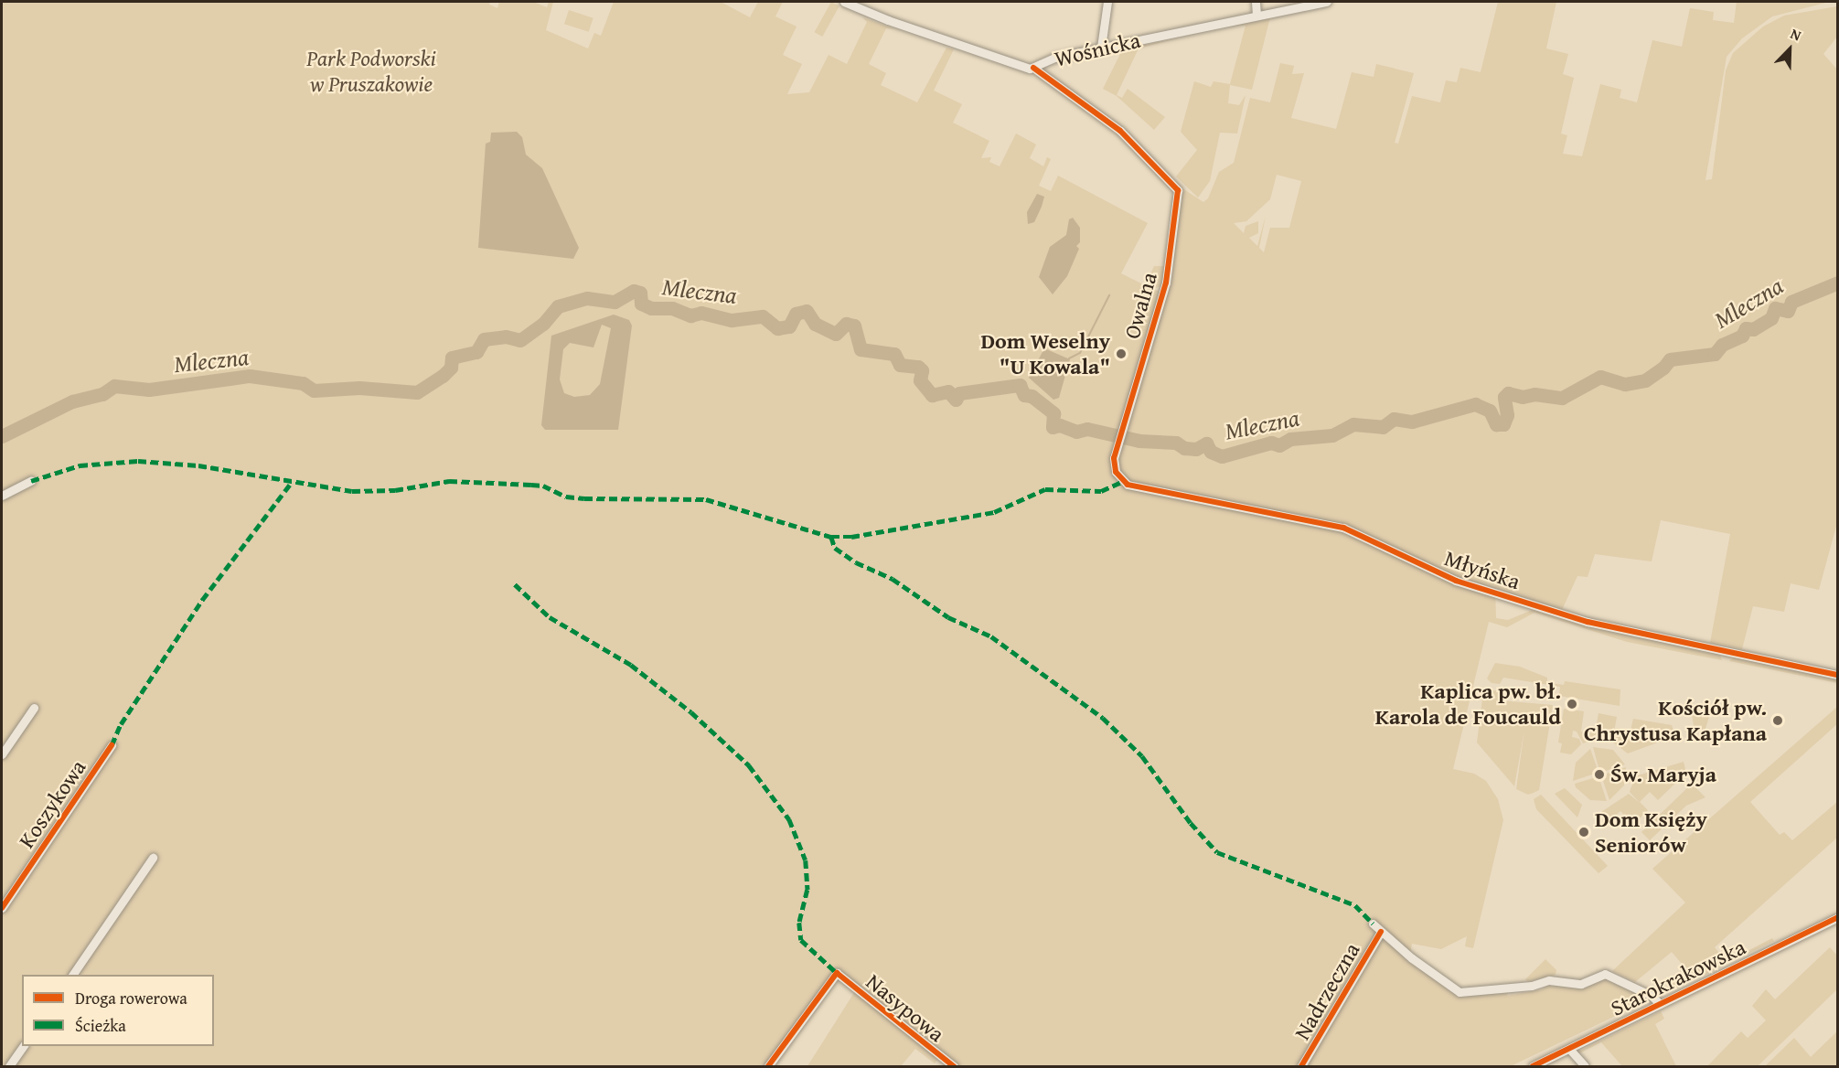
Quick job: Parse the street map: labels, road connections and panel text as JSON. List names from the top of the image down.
{
  "streets": {
    "street": [
      "Wośnicka",
      "Owalna",
      "Młyńska",
      "Koszykowa",
      "Starokrakowska",
      "Nadrzeczna",
      "Nasypowa"
    ]
  },
  "crossings": [
    ["Wośnicka", "Owalna"],
    ["Owalna", "Młyńska"],
    ["Starokrakowska", "Nadrzeczna"]
  ],
  "water": ["Mleczna"],
  "parks": ["Park Podworski w Pruszakowie"],
  "places": [
    "Dom Weselny \"U Kowala\"",
    "Kaplica pw. bł. Karola de Foucauld",
    "Kościół pw. Chrystusa Kapłana",
    "Św. Maryja",
    "Dom Księży Seniorów"
  ],
  "legend": ["Droga rowerowa", "Ścieżka"],
  "north": "top right"
}
